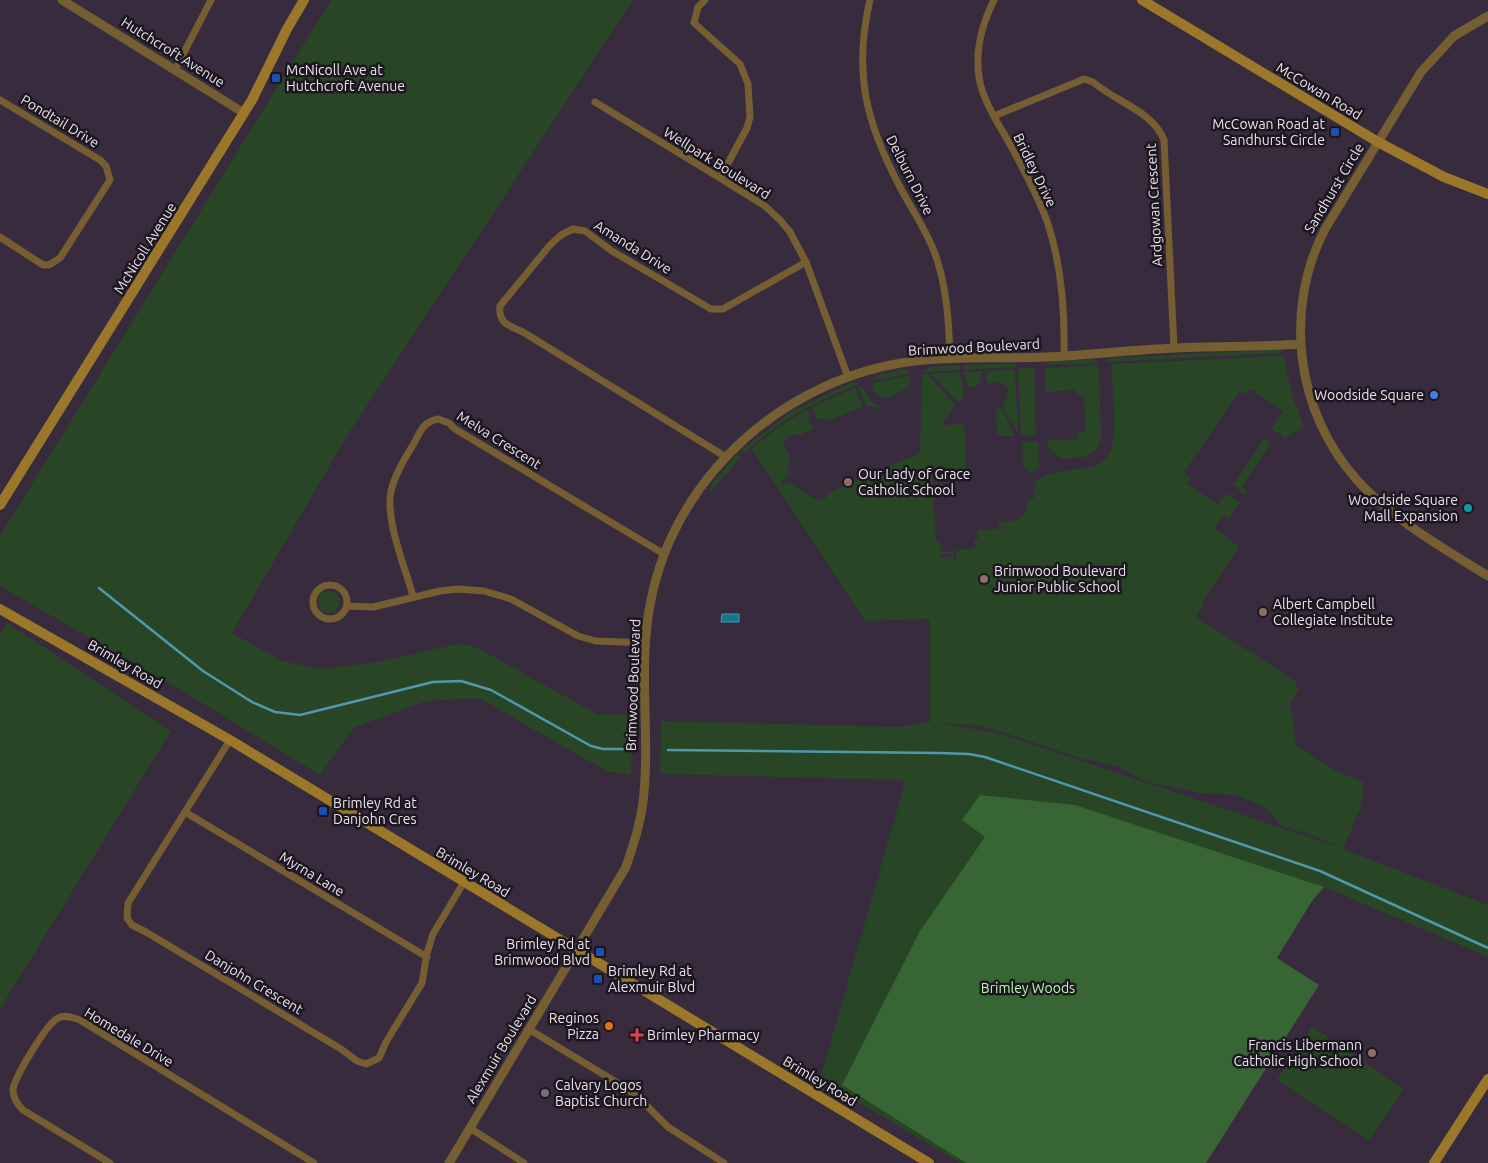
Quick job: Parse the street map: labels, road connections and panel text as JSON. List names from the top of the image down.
{
  "streets": {
    "main road": ["McCowan Road", "McNicoll Avenue", "Brimley Road"],
    "street": [
      "Hutchcroft Avenue",
      "Pondtail Drive",
      "Wellpark Boulevard",
      "Bridley Drive",
      "Delburn Drive",
      "Sandhurst Circle",
      "Ardgowan Crescent",
      "Amanda Drive",
      "Brimwood Boulevard",
      "Melva Crescent",
      "Myrna Lane",
      "Danjohn Crescent",
      "Homedale Drive",
      "Alexmuir Boulevard"
    ]
  },
  "crossings": [
    ["Hutchcroft Avenue", "McNicoll Avenue"],
    ["McCowan Road", "Sandhurst Circle"],
    ["Wellpark Boulevard", "Amanda Drive"],
    ["Wellpark Boulevard", "Brimwood Boulevard"],
    ["Bridley Drive", "Ardgowan Crescent"],
    ["Bridley Drive", "Brimwood Boulevard"],
    ["Delburn Drive", "Brimwood Boulevard"],
    ["Sandhurst Circle", "Brimwood Boulevard"],
    ["Ardgowan Crescent", "Brimwood Boulevard"],
    ["Amanda Drive", "Brimwood Boulevard"],
    ["Brimwood Boulevard", "Melva Crescent"],
    ["Brimwood Boulevard", "Brimley Road"],
    ["Brimwood Boulevard", "Alexmuir Boulevard"],
    ["Brimley Road", "Danjohn Crescent"],
    ["Brimley Road", "Alexmuir Boulevard"],
    ["Myrna Lane", "Danjohn Crescent"]
  ],
  "parks": ["Brimley Woods"],
  "places": {
    "transit": [
      "McNicoll Ave at Hutchcroft Avenue",
      "McCowan Road at Sandhurst Circle",
      "Brimley Rd at Danjohn Cres",
      "Brimley Rd at Brimwood Blvd",
      "Brimley Rd at Alexmuir Blvd"
    ],
    "other": [
      "Woodside Square",
      "Our Lady of Grace Catholic School",
      "Woodside Square Mall Expansion",
      "Brimwood Boulevard Junior Public School",
      "Albert Campbell Collegiate Institute",
      "Reginos Pizza",
      "Francis Libermann Catholic High School",
      "Calvary Logos Baptist Church"
    ],
    "health": ["Brimley Pharmacy"]
  }
}
